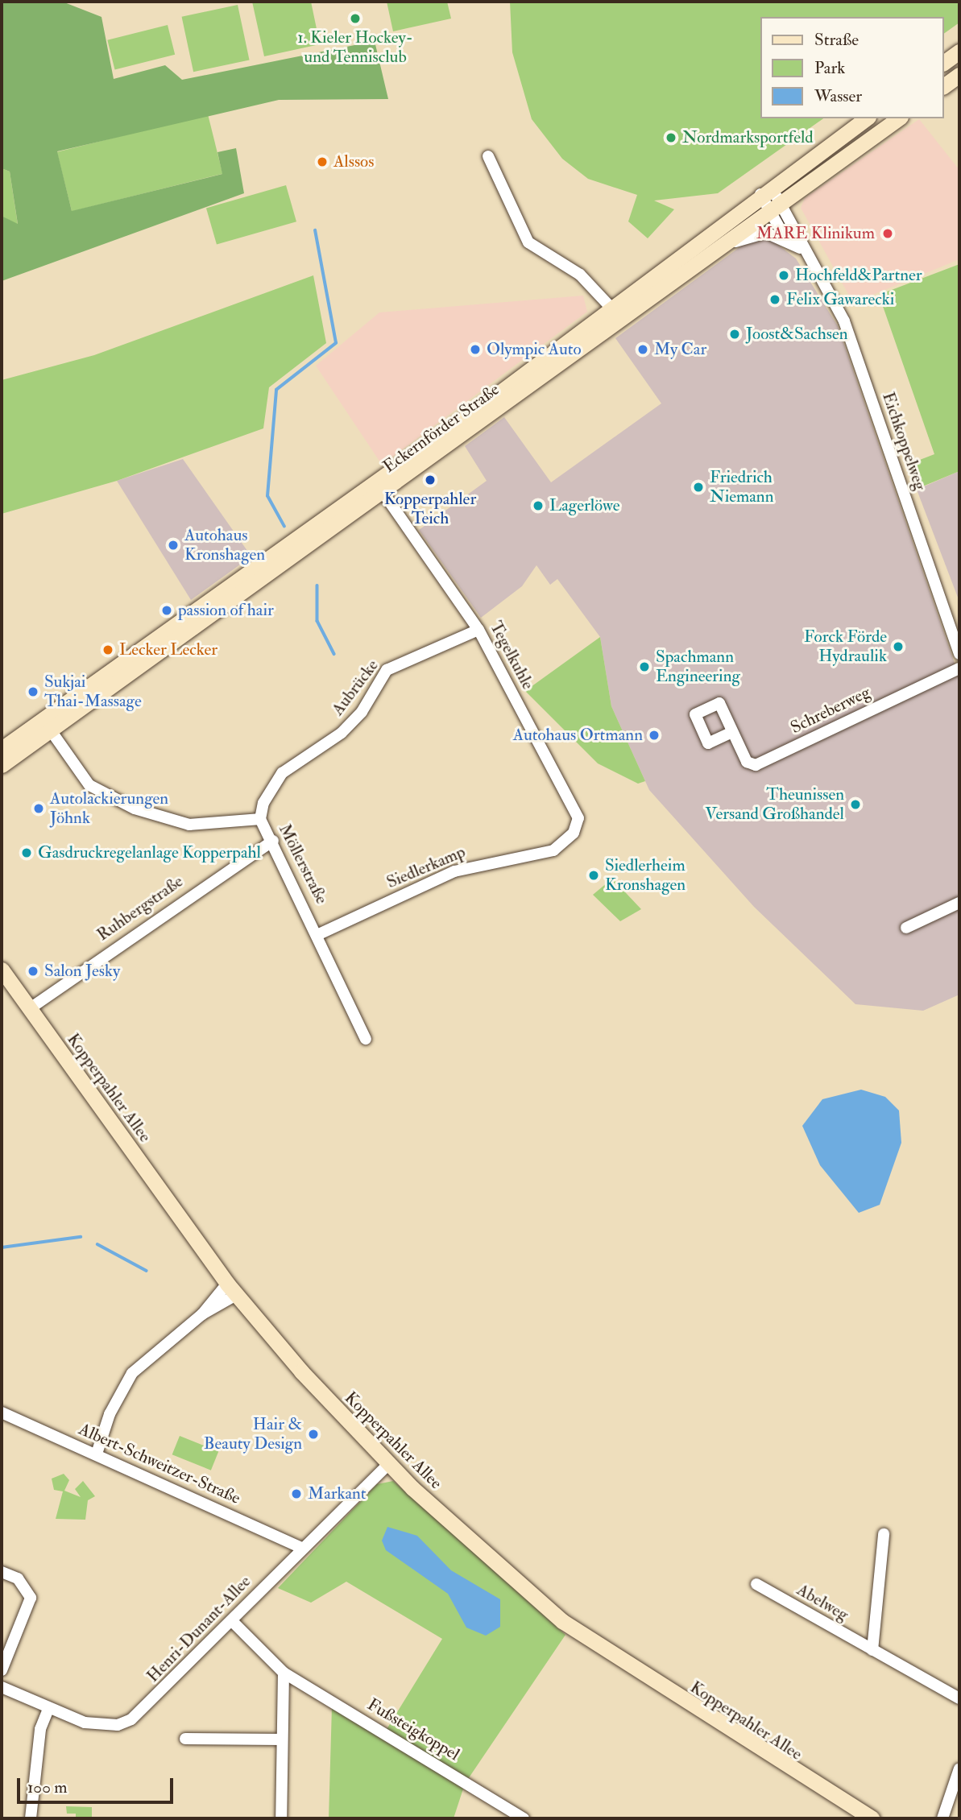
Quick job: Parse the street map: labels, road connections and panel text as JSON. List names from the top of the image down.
{
  "streets": {
    "main road": ["Eckernförder Straße", "Kopperpahler Allee"],
    "street": [
      "Eichkoppelweg",
      "Tegelkuhle",
      "Aubrücke",
      "Schreberweg",
      "Möllerstraße",
      "Siedlerkamp",
      "Ruhbergstraße",
      "Albert-Schweitzer-Straße",
      "Abelweg",
      "Henri-Dunant-Allee",
      "Fußsteigkoppel"
    ]
  },
  "crossings": [
    ["Eckernförder Straße", "Eichkoppelweg"],
    ["Eckernförder Straße", "Tegelkuhle"],
    ["Eckernförder Straße", "Möllerstraße"],
    ["Tegelkuhle", "Aubrücke"],
    ["Tegelkuhle", "Siedlerkamp"],
    ["Aubrücke", "Möllerstraße"],
    ["Möllerstraße", "Siedlerkamp"],
    ["Möllerstraße", "Ruhbergstraße"],
    ["Ruhbergstraße", "Kopperpahler Allee"],
    ["Kopperpahler Allee", "Henri-Dunant-Allee"],
    ["Albert-Schweitzer-Straße", "Henri-Dunant-Allee"],
    ["Henri-Dunant-Allee", "Fußsteigkoppel"]
  ],
  "places": [
    "1. Kieler Hockey- und Tennisclub",
    "Nordmarksportfeld",
    "Alssos",
    "MARE Klinikum",
    "Hochfeld&Partner",
    "Felix Gawarecki",
    "Joost&Sachsen",
    "Olympic Auto",
    "My Car",
    "Kopperpahler Teich",
    "Friedrich Niemann",
    "Lagerlöwe",
    "Autohaus Kronshagen",
    "passion of hair",
    "Forck Förde Hydraulik",
    "Lecker Lecker",
    "Spachmann Engineering",
    "Sukjai Thai-Massage",
    "Autohaus Ortmann",
    "Theunissen Versand Großhandel",
    "Autolackierungen Jöhnk",
    "Gasdruckregelanlage Kopperpahl",
    "Siedlerheim Kronshagen",
    "Salon Jesky",
    "Hair & Beauty Design",
    "Markant"
  ],
  "legend": ["Straße", "Park", "Wasser"],
  "scale_bar": "100 m"
}
